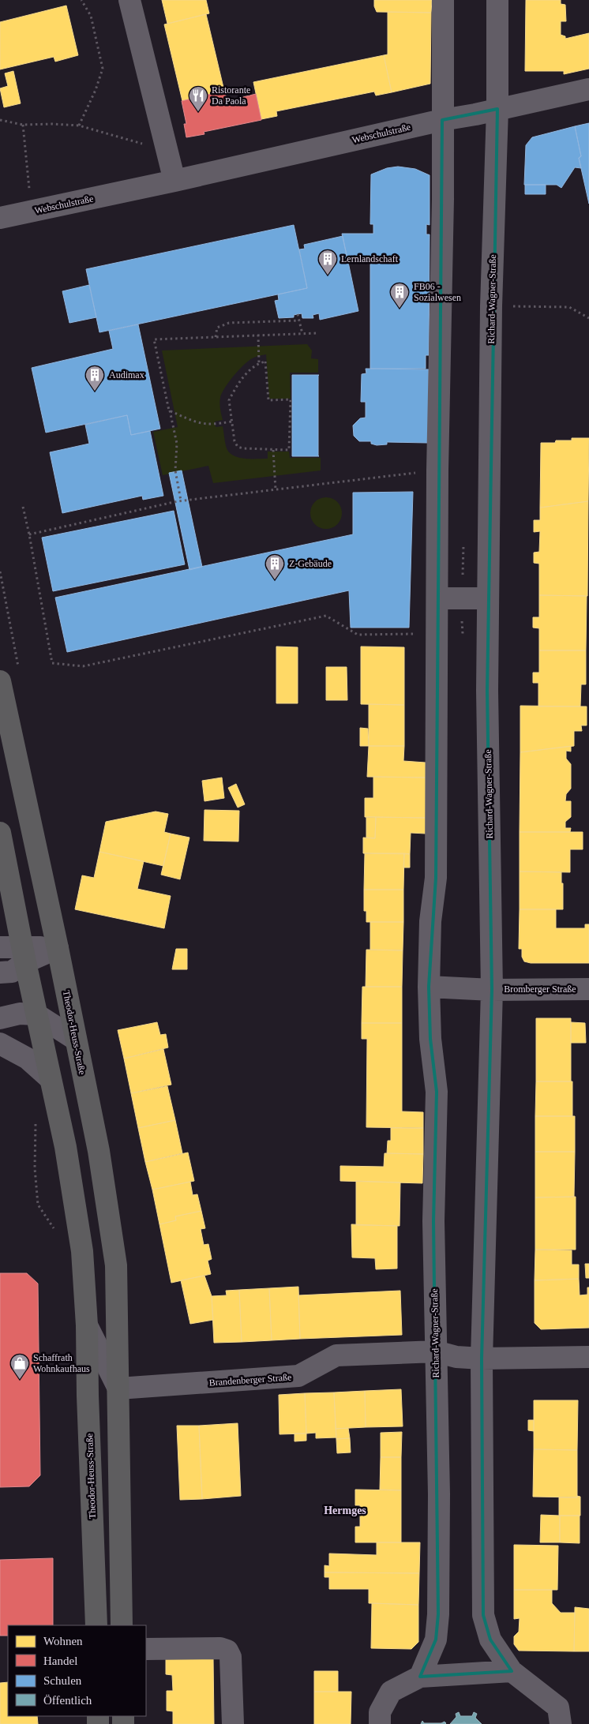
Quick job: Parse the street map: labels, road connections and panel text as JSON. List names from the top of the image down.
{
  "streets": {
    "main road": ["Theodor-Heuss-Straße"],
    "street": [
      "Webschulstraße",
      "Richard-Wagner-Straße",
      "Bromberger Straße",
      "Brandenberger Straße"
    ]
  },
  "crossings": [
    ["Webschulstraße", "Richard-Wagner-Straße"],
    ["Richard-Wagner-Straße", "Bromberger Straße"],
    ["Richard-Wagner-Straße", "Brandenberger Straße"],
    ["Theodor-Heuss-Straße", "Brandenberger Straße"]
  ],
  "districts": ["Hermges"],
  "places": {
    "restaurant": ["Ristorante Da Paola"],
    "building": [
      "Lernlandschaft",
      "FB06 - Sozialwesen",
      "Audimax",
      "Z-Gebäude"
    ],
    "shop": ["Schaffrath Wohnkaufhaus"]
  },
  "legend": [
    "Wohnen",
    "Handel",
    "Schulen",
    "Öffentlich"
  ]
}
